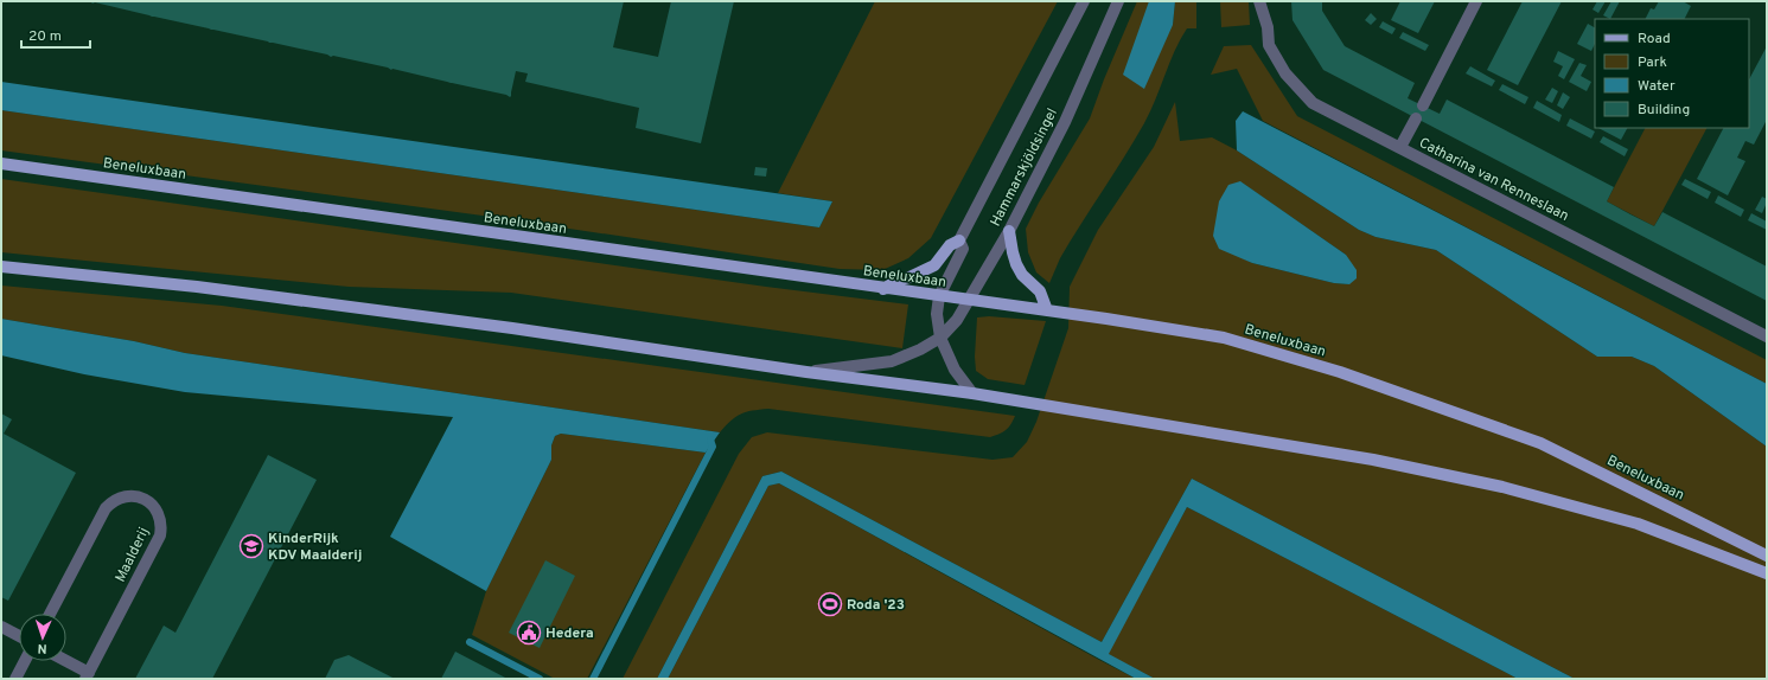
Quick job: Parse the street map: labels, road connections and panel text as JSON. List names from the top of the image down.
{
  "streets": {
    "main road": ["Beneluxbaan"],
    "street": ["Hammarskjöldsingel", "Catharina van Renneslaan", "Maalderij"]
  },
  "crossings": [
    ["Hammarskjöldsingel", "Beneluxbaan"]
  ],
  "places": {
    "school or university": ["KinderRijk KDV Maalderij"],
    "sports": ["Roda '23"],
    "public building": ["Hedera"]
  },
  "legend": [
    "Road",
    "Park",
    "Water",
    "Building"
  ],
  "scale_bar": "20 m",
  "north": "bottom"
}
